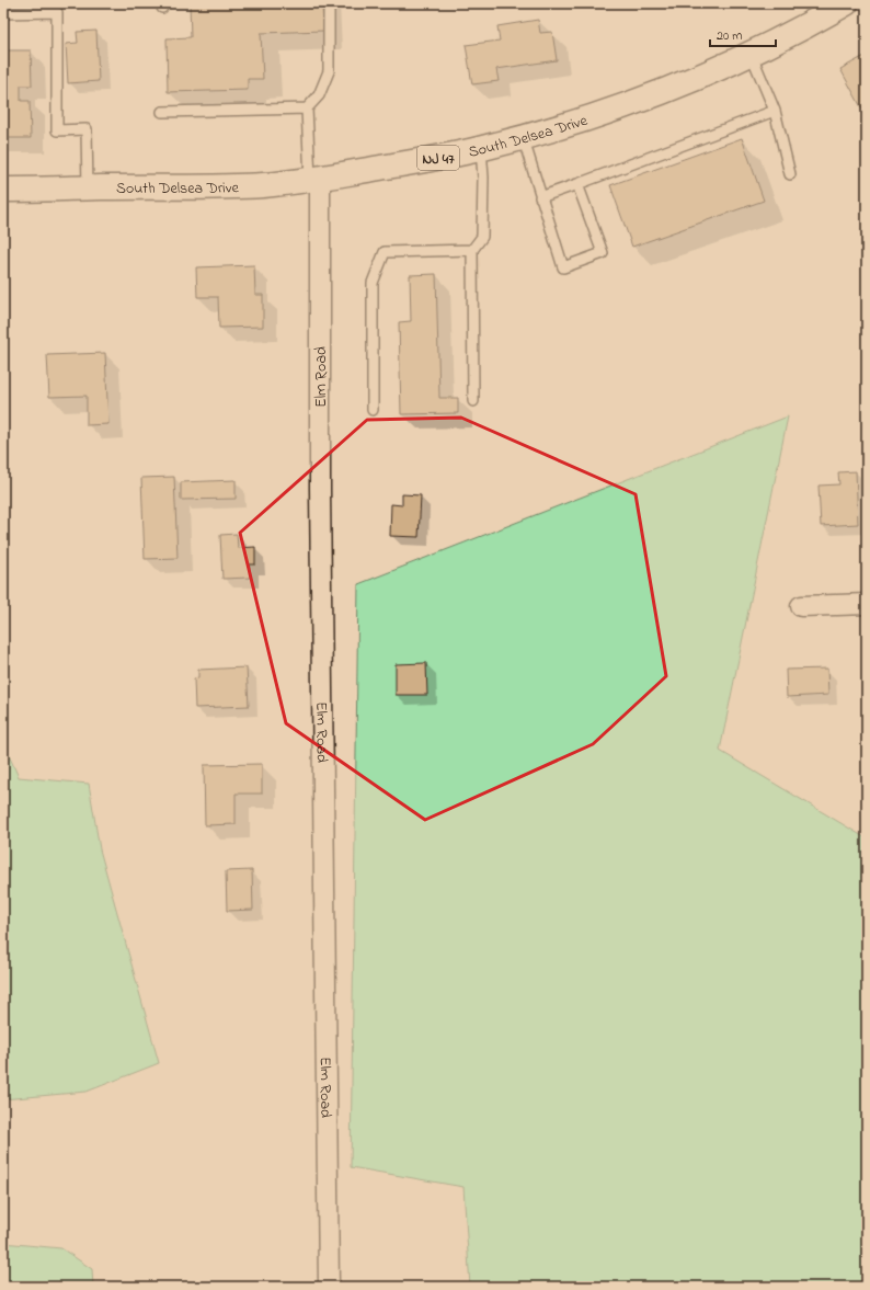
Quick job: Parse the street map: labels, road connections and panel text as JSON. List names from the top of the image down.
{
  "streets": {
    "main road": ["South Delsea Drive", "NJ 47"],
    "street": ["Elm Road"]
  },
  "crossings": [
    ["South Delsea Drive", "Elm Road"]
  ],
  "scale_bar": "20 m"
}
